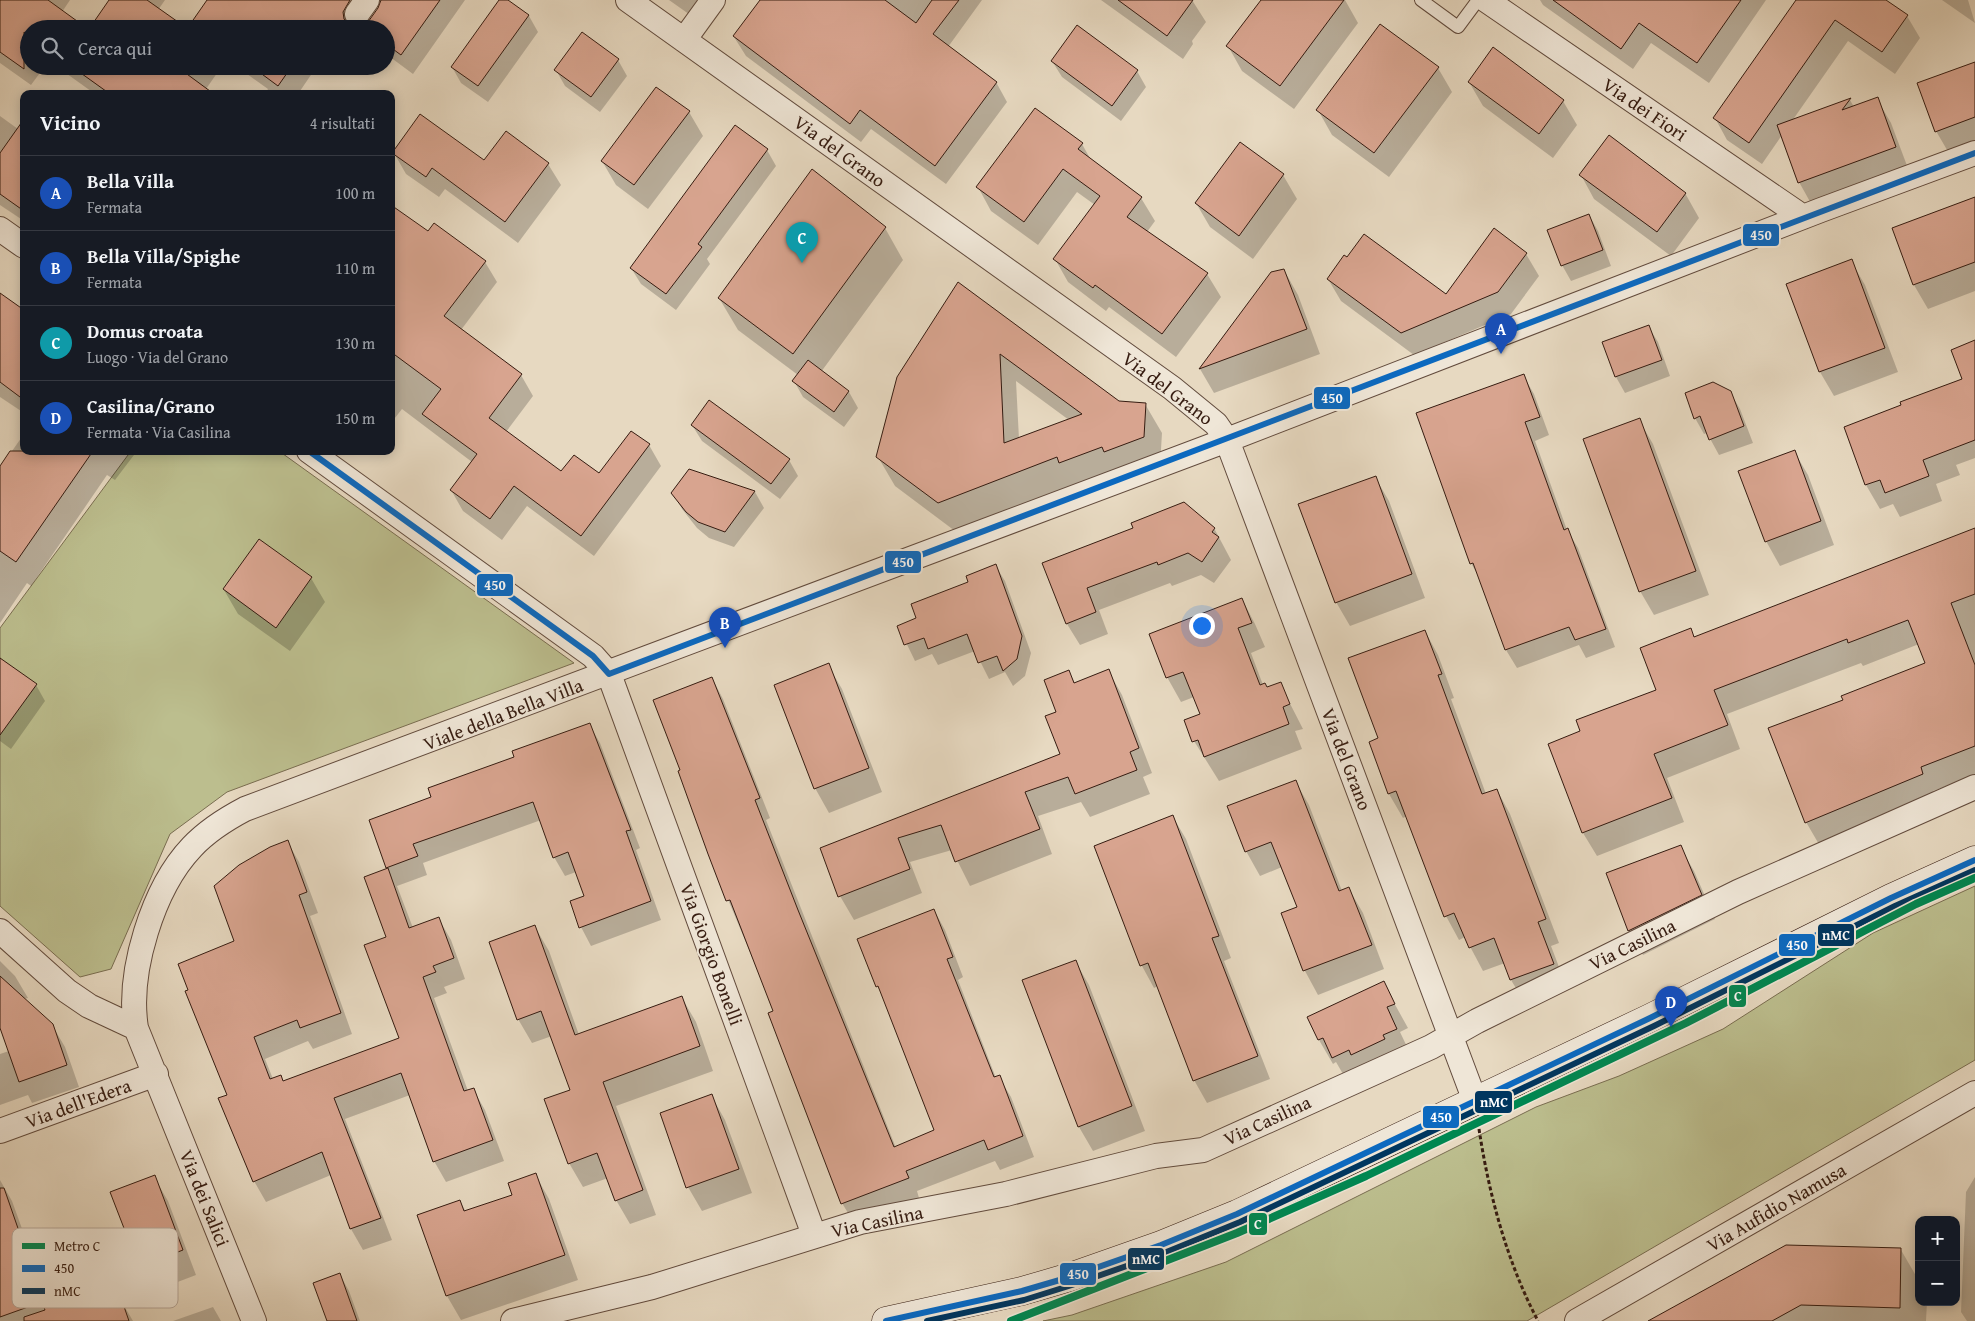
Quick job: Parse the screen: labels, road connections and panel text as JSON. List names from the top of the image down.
{
  "streets": {
    "street": [
      "Via dei Fiori",
      "Via del Grano",
      "Viale della Bella Villa",
      "Via Casilina",
      "Via Giorgio Bonelli",
      "Via dell'Edera",
      "Via dei Salici",
      "Via Aufidio Namusa"
    ]
  },
  "crossings": [
    ["Via dei Fiori", "Viale della Bella Villa"],
    ["Via del Grano", "Viale della Bella Villa"],
    ["Via del Grano", "Via Casilina"],
    ["Viale della Bella Villa", "Via Giorgio Bonelli"],
    ["Viale della Bella Villa", "Via dell'Edera"],
    ["Viale della Bella Villa", "Via dei Salici"],
    ["Via Casilina", "Via Giorgio Bonelli"],
    ["Via dell'Edera", "Via dei Salici"]
  ],
  "lines": ["transit line 450", "transit line nMC", "metro line C"],
  "legend": ["Metro C", "450", "nMC"],
  "page": {
    "search": "Cerca qui",
    "heading": ["Vicino", "4 risultati"],
    "list": [
      {
        "mark": "A",
        "name": "Bella Villa",
        "note": "Fermata",
        "value": "100 m"
      },
      {
        "mark": "B",
        "name": "Bella Villa/Spighe",
        "note": "Fermata",
        "value": "110 m"
      },
      {
        "mark": "C",
        "name": "Domus croata",
        "note": "Luogo · Via del Grano",
        "value": "130 m"
      },
      {
        "mark": "D",
        "name": "Casilina/Grano",
        "note": "Fermata · Via Casilina",
        "value": "150 m"
      }
    ],
    "pins": [
      "C",
      "A",
      "B",
      "D"
    ],
    "map_buttons": ["+", "−"]
  }
}
